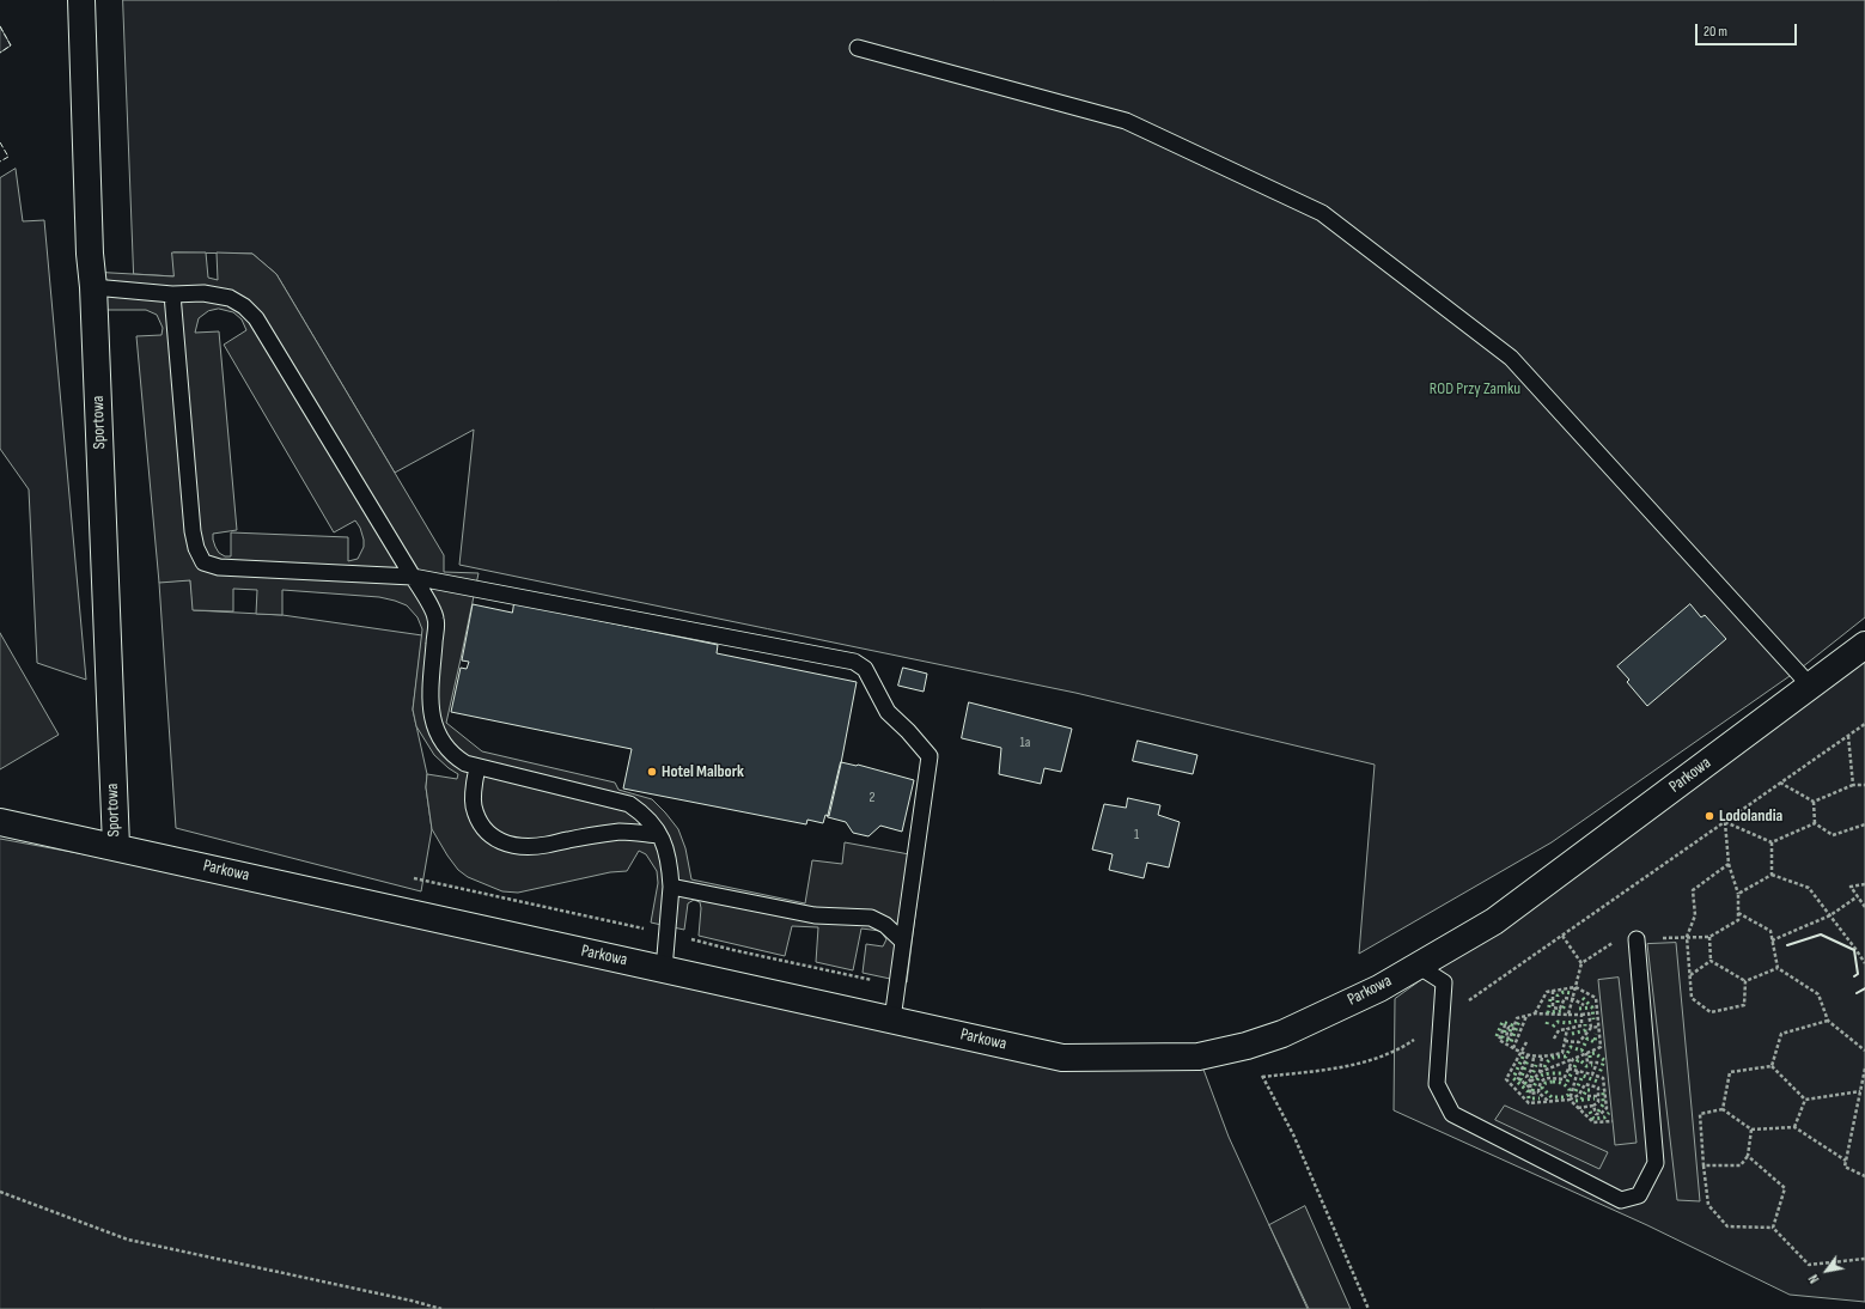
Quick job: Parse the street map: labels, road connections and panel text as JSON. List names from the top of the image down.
{
  "streets": {
    "street": ["Sportowa", "Parkowa"]
  },
  "crossings": [
    ["Sportowa", "Parkowa"]
  ],
  "parks": ["ROD Przy Zamku"],
  "places": ["Hotel Malbork", "Lodolandia"],
  "house_numbers": ["1a", "2", "1"],
  "scale_bar": "20 m",
  "north": "bottom left"
}
